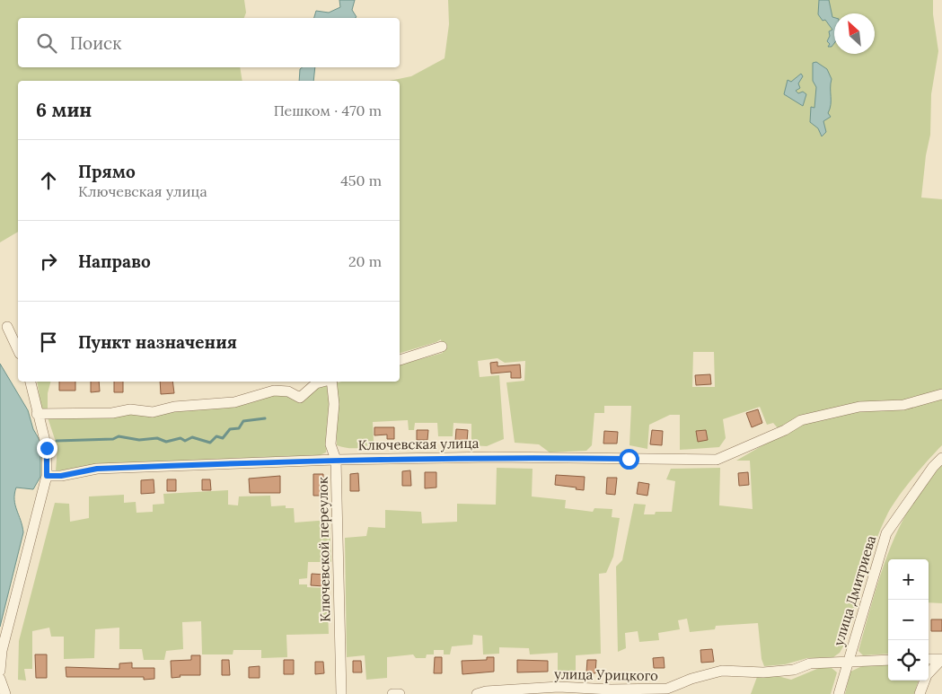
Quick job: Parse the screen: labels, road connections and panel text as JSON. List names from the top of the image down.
{
  "streets": {
    "street": [
      "Ключевская улица",
      "Ключевской переулок",
      "улица Дмитриева",
      "улица Урицкого"
    ]
  },
  "crossings": [
    ["Ключевская улица", "Ключевской переулок"],
    ["улица Дмитриева", "улица Урицкого"]
  ],
  "north": "top left",
  "page": {
    "search": "Поиск",
    "heading": ["6 мин", "Пешком · 470 m"],
    "list": [
      ["Прямо", "Ключевская улица", "450 m"],
      ["Направо", "20 m"],
      "Пункт назначения"
    ],
    "map_buttons": ["+", "−"]
  }
}
